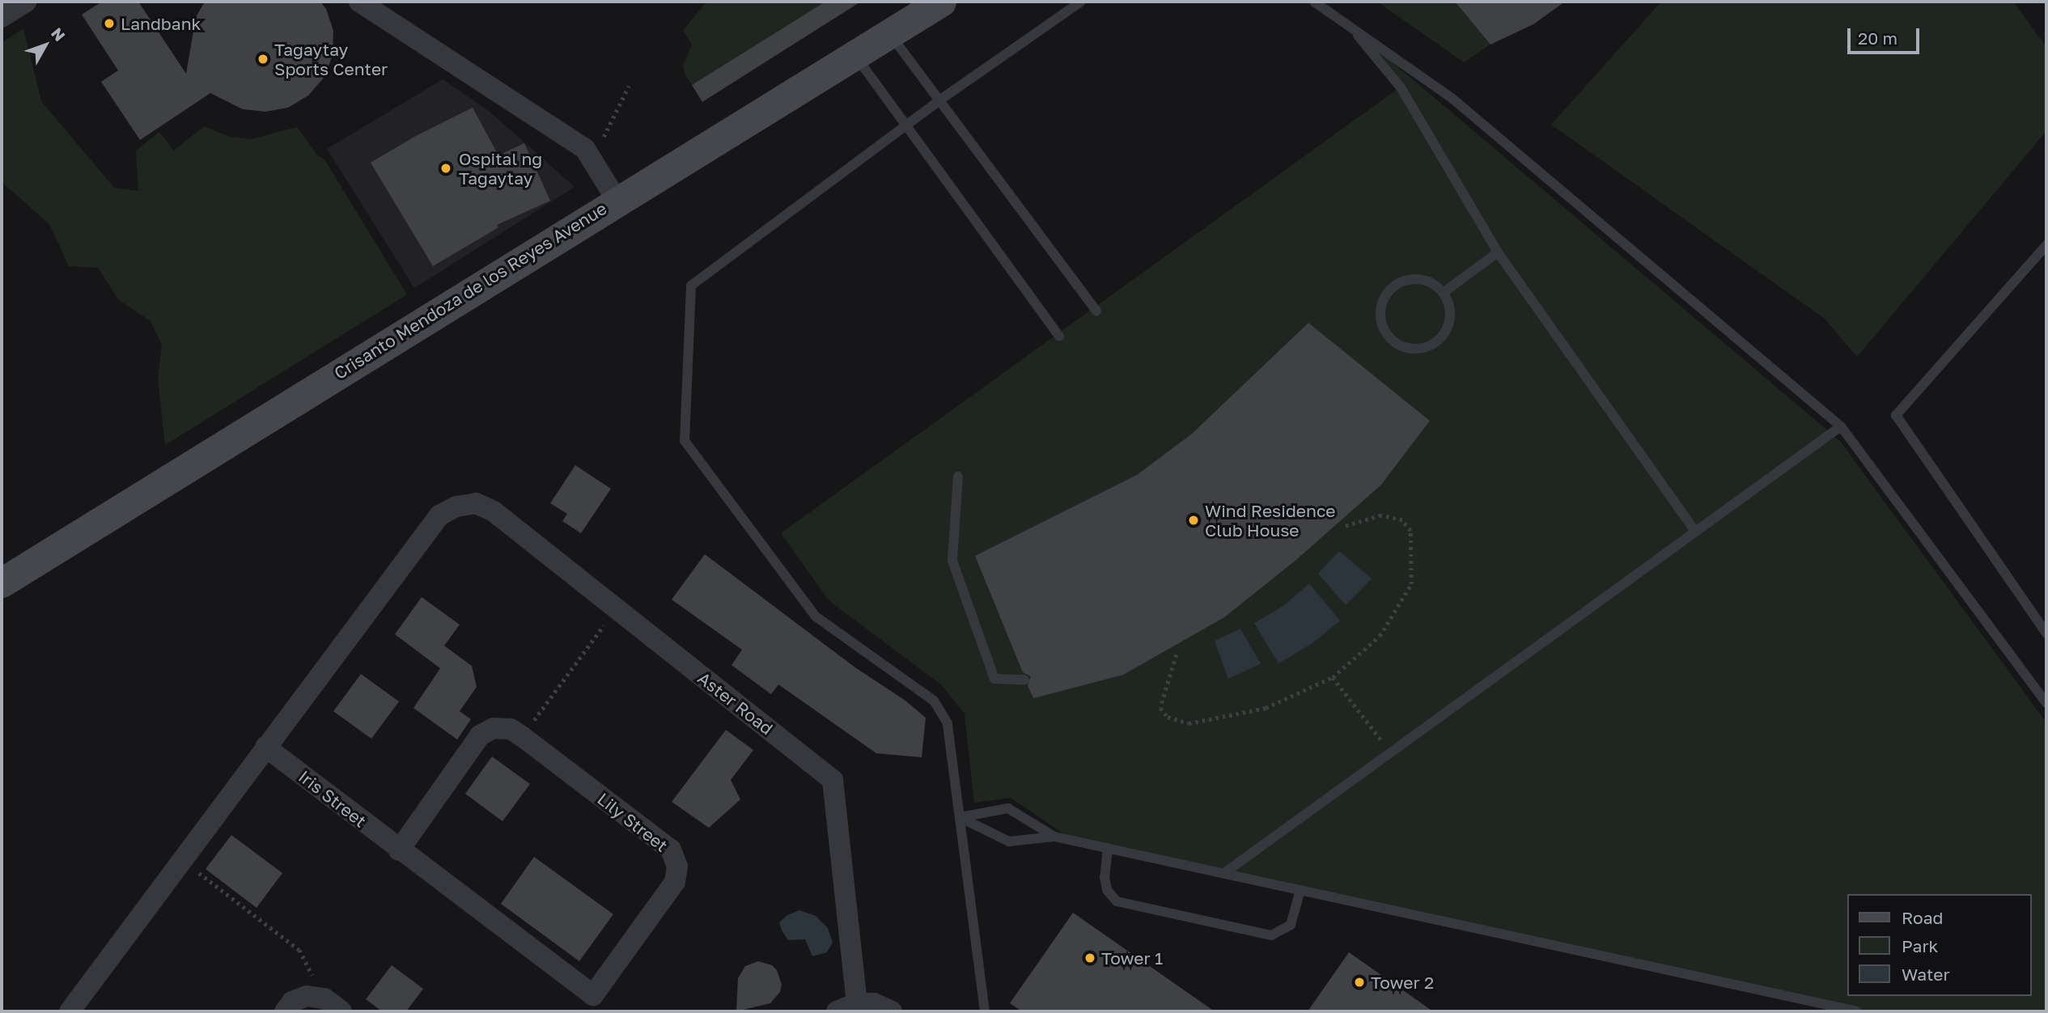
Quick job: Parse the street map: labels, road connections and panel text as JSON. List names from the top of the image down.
{
  "streets": {
    "main road": ["Crisanto Mendoza de los Reyes Avenue"],
    "street": ["Aster Road", "Iris Street", "Lily Street"]
  },
  "crossings": [
    ["Aster Road", "Iris Street"],
    ["Iris Street", "Lily Street"]
  ],
  "places": [
    "Landbank",
    "Tagaytay Sports Center",
    "Ospital ng Tagaytay",
    "Wind Residence Club House",
    "Tower 1",
    "Tower 2"
  ],
  "legend": ["Road", "Park", "Water"],
  "scale_bar": "20 m",
  "north": "top right"
}
